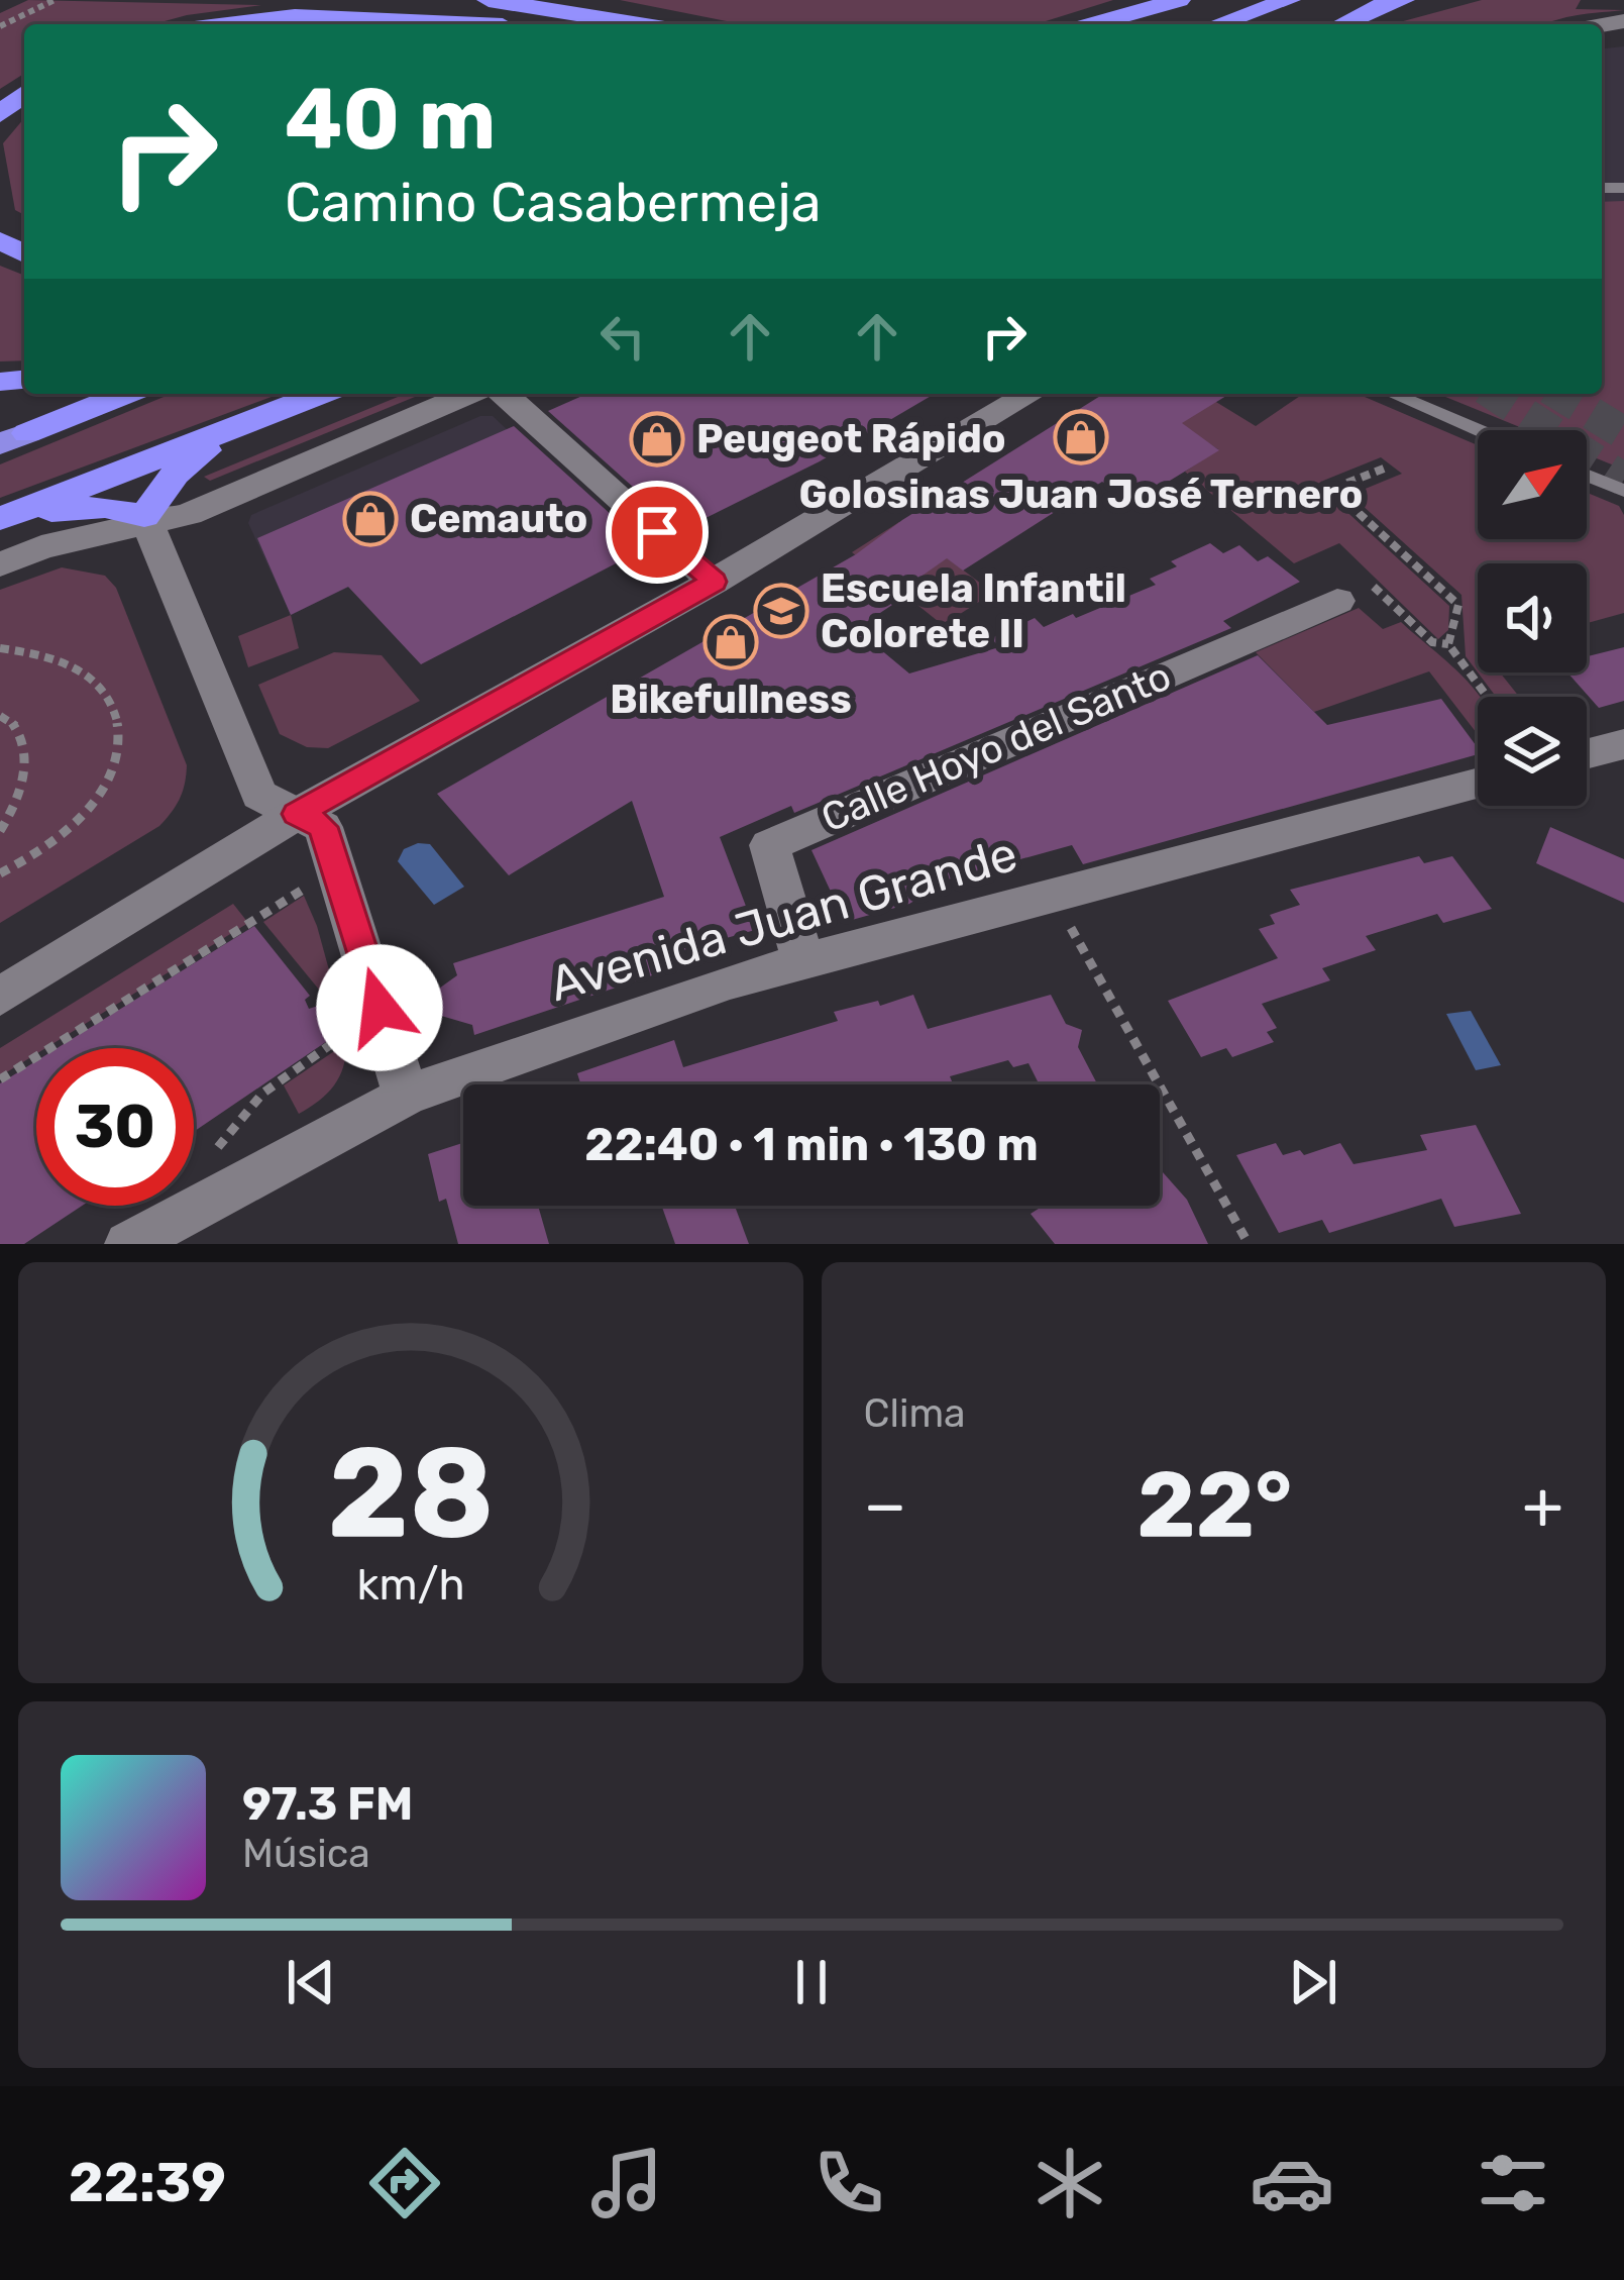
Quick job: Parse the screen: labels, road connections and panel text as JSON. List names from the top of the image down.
{
  "streets": {
    "street": ["Calle Hoyo del Santo", "Avenida Juan Grande"]
  },
  "crossings": [
    ["Calle Hoyo del Santo", "Avenida Juan Grande"]
  ],
  "places": {
    "shop": [
      "Golosinas Juan José Ternero",
      "Peugeot Rápido",
      "Cemauto",
      "Bikefullness"
    ],
    "school or university": ["Escuela Infantil Colorete II"]
  },
  "north": "top right",
  "page": {
    "turn": ["40 m", "Camino Casabermeja"],
    "limit": "30",
    "trip": "22:40 · 1 min · 130 m",
    "tile": "Clima",
    "heat": ["−", "22°", "+"],
    "song": ["97.3 FM", "Música"],
    "tabs": "22:39",
    "gauge": ["28", "km/h"]
  }
}
